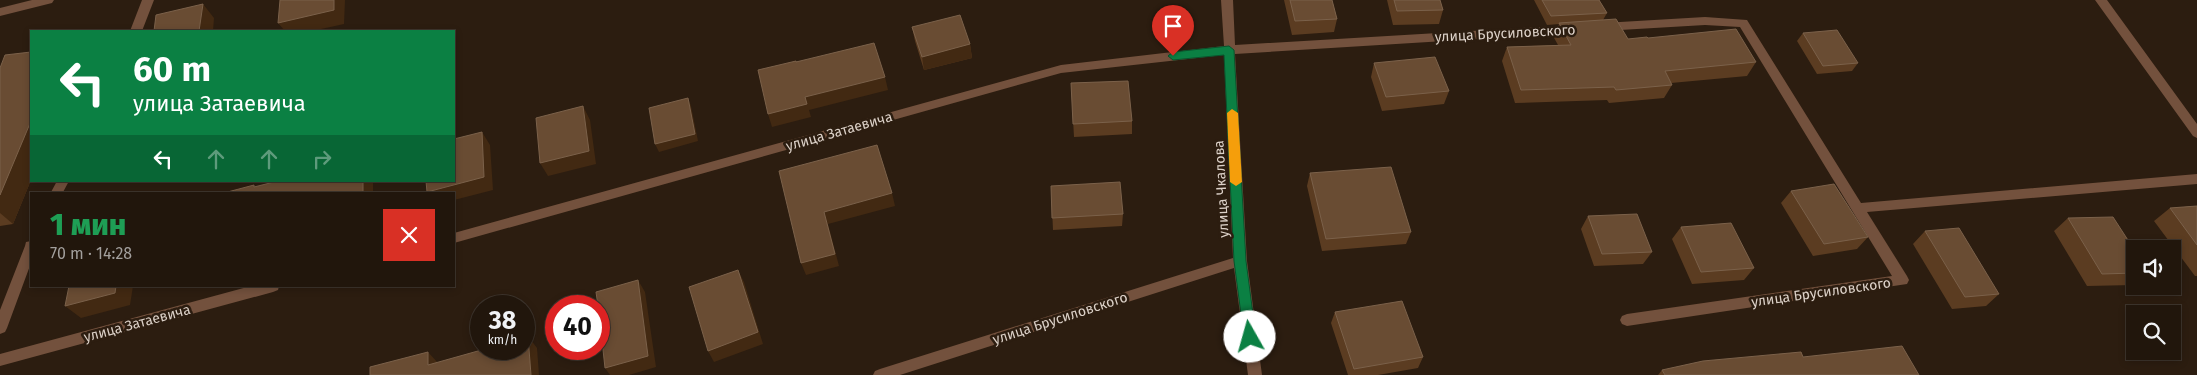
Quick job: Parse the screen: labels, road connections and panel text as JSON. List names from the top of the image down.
{
  "streets": {
    "street": ["улица Брусиловского", "улица Затаевича", "улица Чкалова"]
  },
  "crossings": [
    ["улица Брусиловского", "улица Затаевича"],
    ["улица Брусиловского", "улица Чкалова"],
    ["улица Затаевича", "улица Чкалова"]
  ],
  "page": {
    "turn": ["60 m", "улица Затаевича"],
    "heading": ["1 мин", "70 m · 14:28"],
    "speed": "38 km/h",
    "limit": "40"
  }
}
